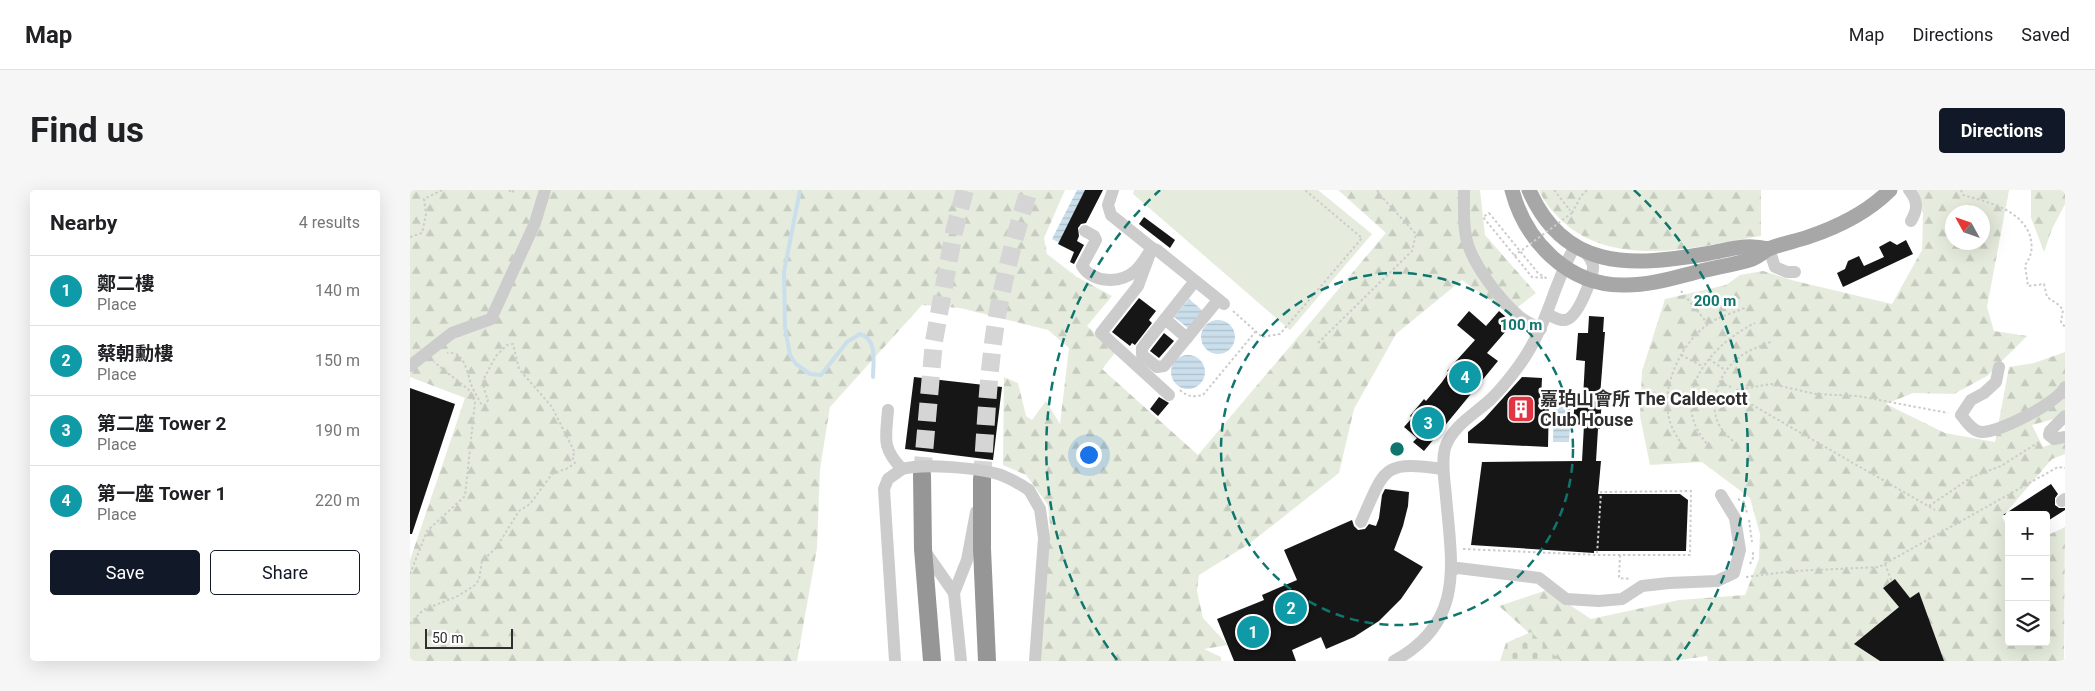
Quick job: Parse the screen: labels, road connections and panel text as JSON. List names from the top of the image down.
{
  "places": {
    "building": ["嘉珀山會所 The Caldecott Club House"]
  },
  "scale_bar": "50 m",
  "north": "top left",
  "page": {
    "header": "Map",
    "nav": ["Map", "Directions", "Saved"],
    "buttons": [
      "Directions",
      ["Save", "Share"]
    ],
    "title": "Find us",
    "heading": ["Nearby", "4 results"],
    "list": [
      {
        "mark": "1",
        "name": "鄭二樓",
        "note": "Place",
        "value": "140 m"
      },
      {
        "mark": "2",
        "name": "蔡朝勳樓",
        "note": "Place",
        "value": "150 m"
      },
      {
        "mark": "3",
        "name": "第二座 Tower 2",
        "note": "Place",
        "value": "190 m"
      },
      {
        "mark": "4",
        "name": "第一座 Tower 1",
        "note": "Place",
        "value": "220 m"
      }
    ],
    "pins": [
      "4",
      "3",
      "2",
      "1"
    ],
    "map_buttons": ["+", "−"],
    "scale": "50 m"
  },
  "rings": ["200 m", "100 m"]
}
